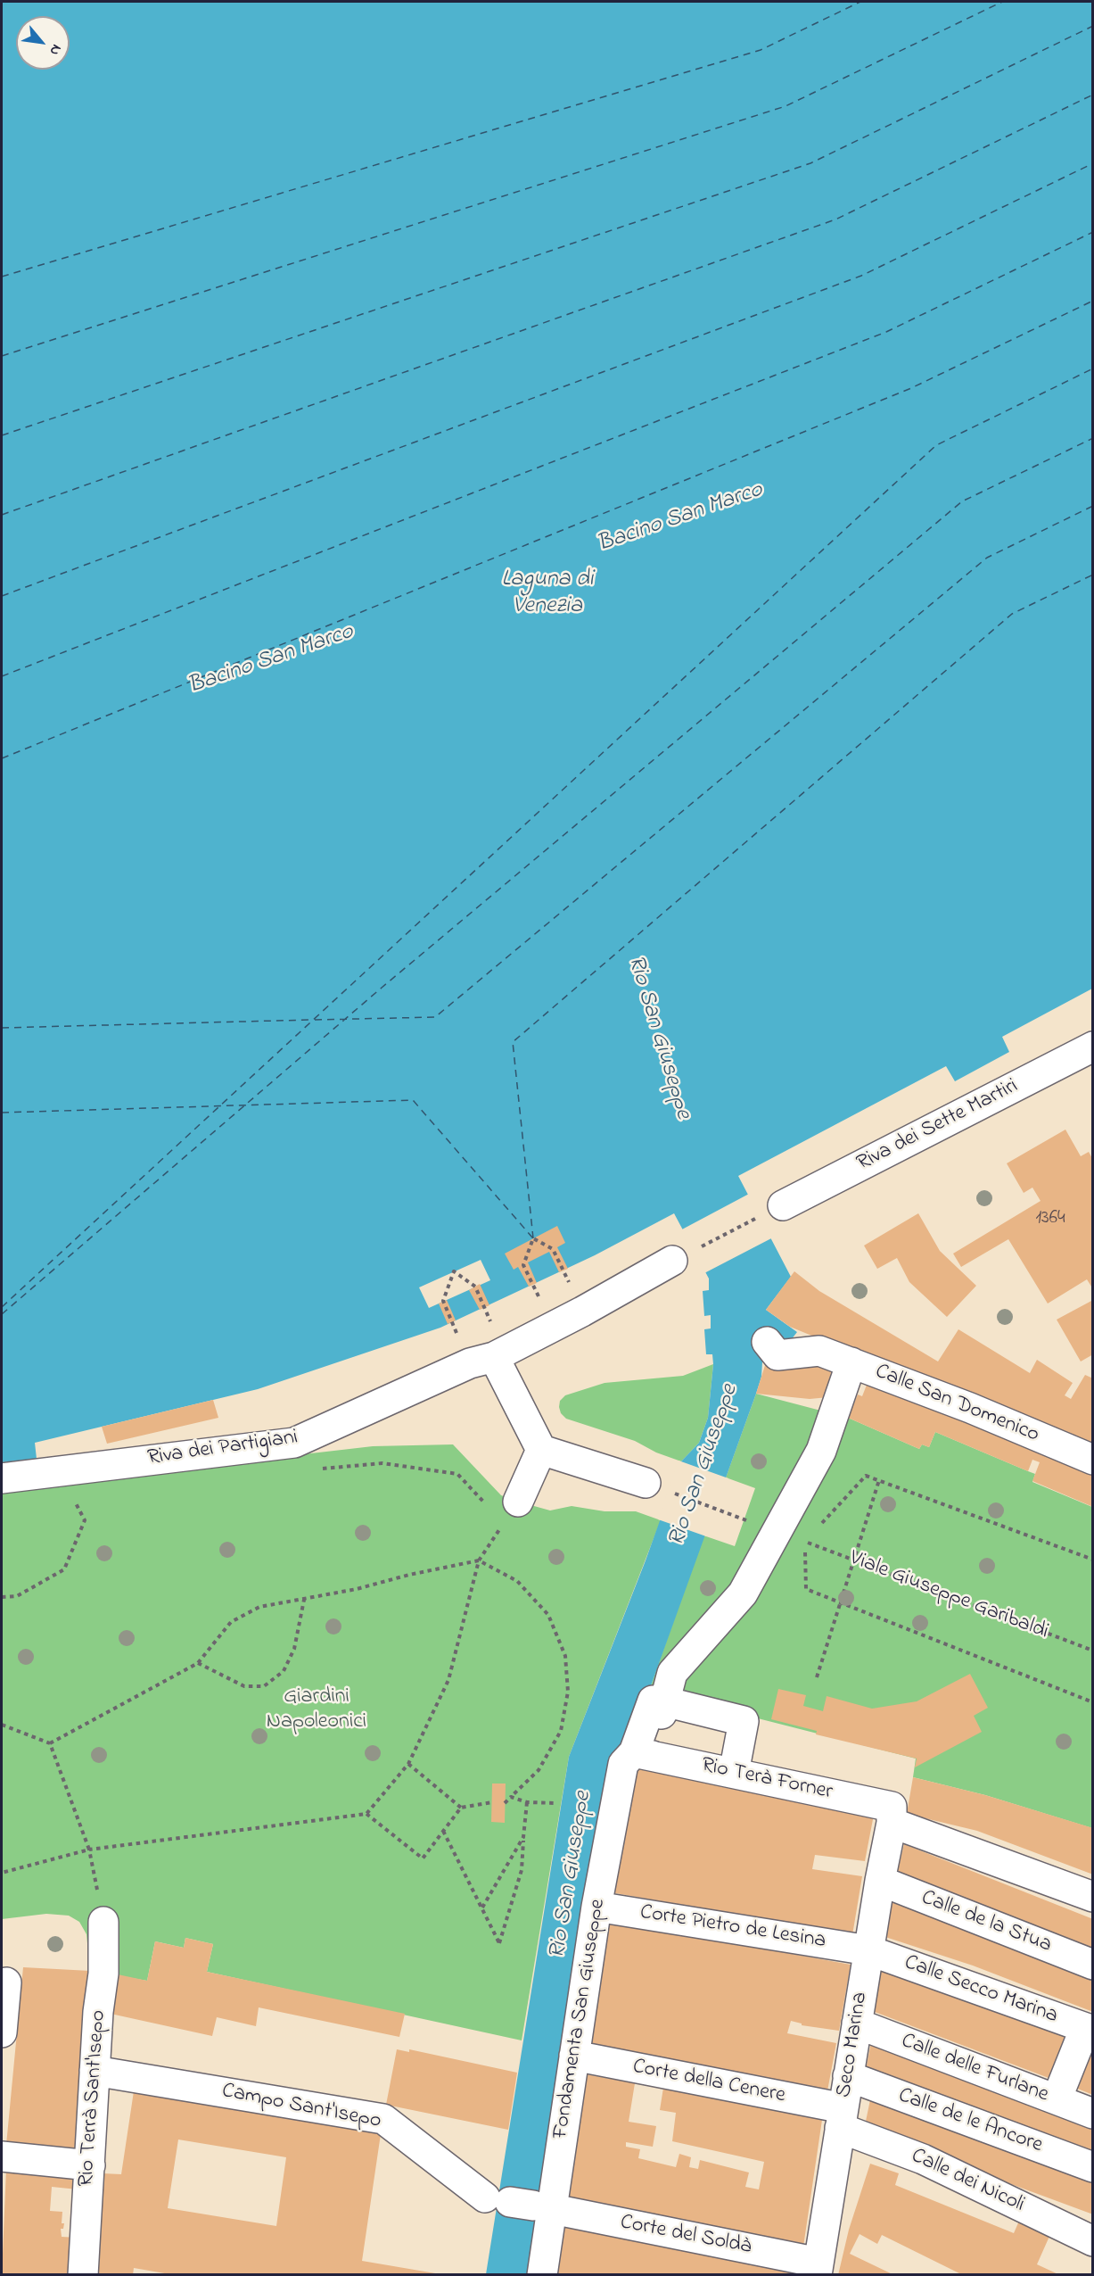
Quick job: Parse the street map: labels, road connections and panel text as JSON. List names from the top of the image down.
{
  "streets": {
    "street": [
      "Riva dei Sette Martiri",
      "Calle San Domenico",
      "Riva dei Partigiani",
      "Rio Terà Forner",
      "Calle de la Stua",
      "Corte Pietro de Lesina",
      "Calle Secco Marina",
      "Fondamenta San Giuseppe",
      "Seco Marina",
      "Calle delle Furlane",
      "Corte della Cenere",
      "Rio Terrà Sant'Isepo",
      "Campo Sant'Isepo",
      "Calle de le Ancore",
      "Calle dei Nicoli",
      "Corte del Soldà"
    ],
    "path": ["Viale Giuseppe Garibaldi"]
  },
  "crossings": [
    ["Calle San Domenico", "Fondamenta San Giuseppe"],
    ["Rio Terà Forner", "Fondamenta San Giuseppe"],
    ["Rio Terà Forner", "Seco Marina"],
    ["Calle de la Stua", "Seco Marina"],
    ["Corte Pietro de Lesina", "Calle Secco Marina"],
    ["Corte Pietro de Lesina", "Fondamenta San Giuseppe"],
    ["Corte Pietro de Lesina", "Seco Marina"],
    ["Calle Secco Marina", "Seco Marina"],
    ["Fondamenta San Giuseppe", "Corte della Cenere"],
    ["Fondamenta San Giuseppe", "Campo Sant'Isepo"],
    ["Fondamenta San Giuseppe", "Corte del Soldà"],
    ["Seco Marina", "Calle delle Furlane"],
    ["Seco Marina", "Corte della Cenere"],
    ["Seco Marina", "Calle de le Ancore"],
    ["Seco Marina", "Calle dei Nicoli"],
    ["Seco Marina", "Corte del Soldà"],
    ["Corte della Cenere", "Calle dei Nicoli"],
    ["Rio Terrà Sant'Isepo", "Campo Sant'Isepo"],
    ["Campo Sant'Isepo", "Corte del Soldà"]
  ],
  "water": ["Bacino San Marco", "Laguna di Venezia", "Rio San Giuseppe"],
  "parks": ["Giardini Napoleonici"],
  "house_numbers": ["1364"],
  "north": "bottom right"
}
